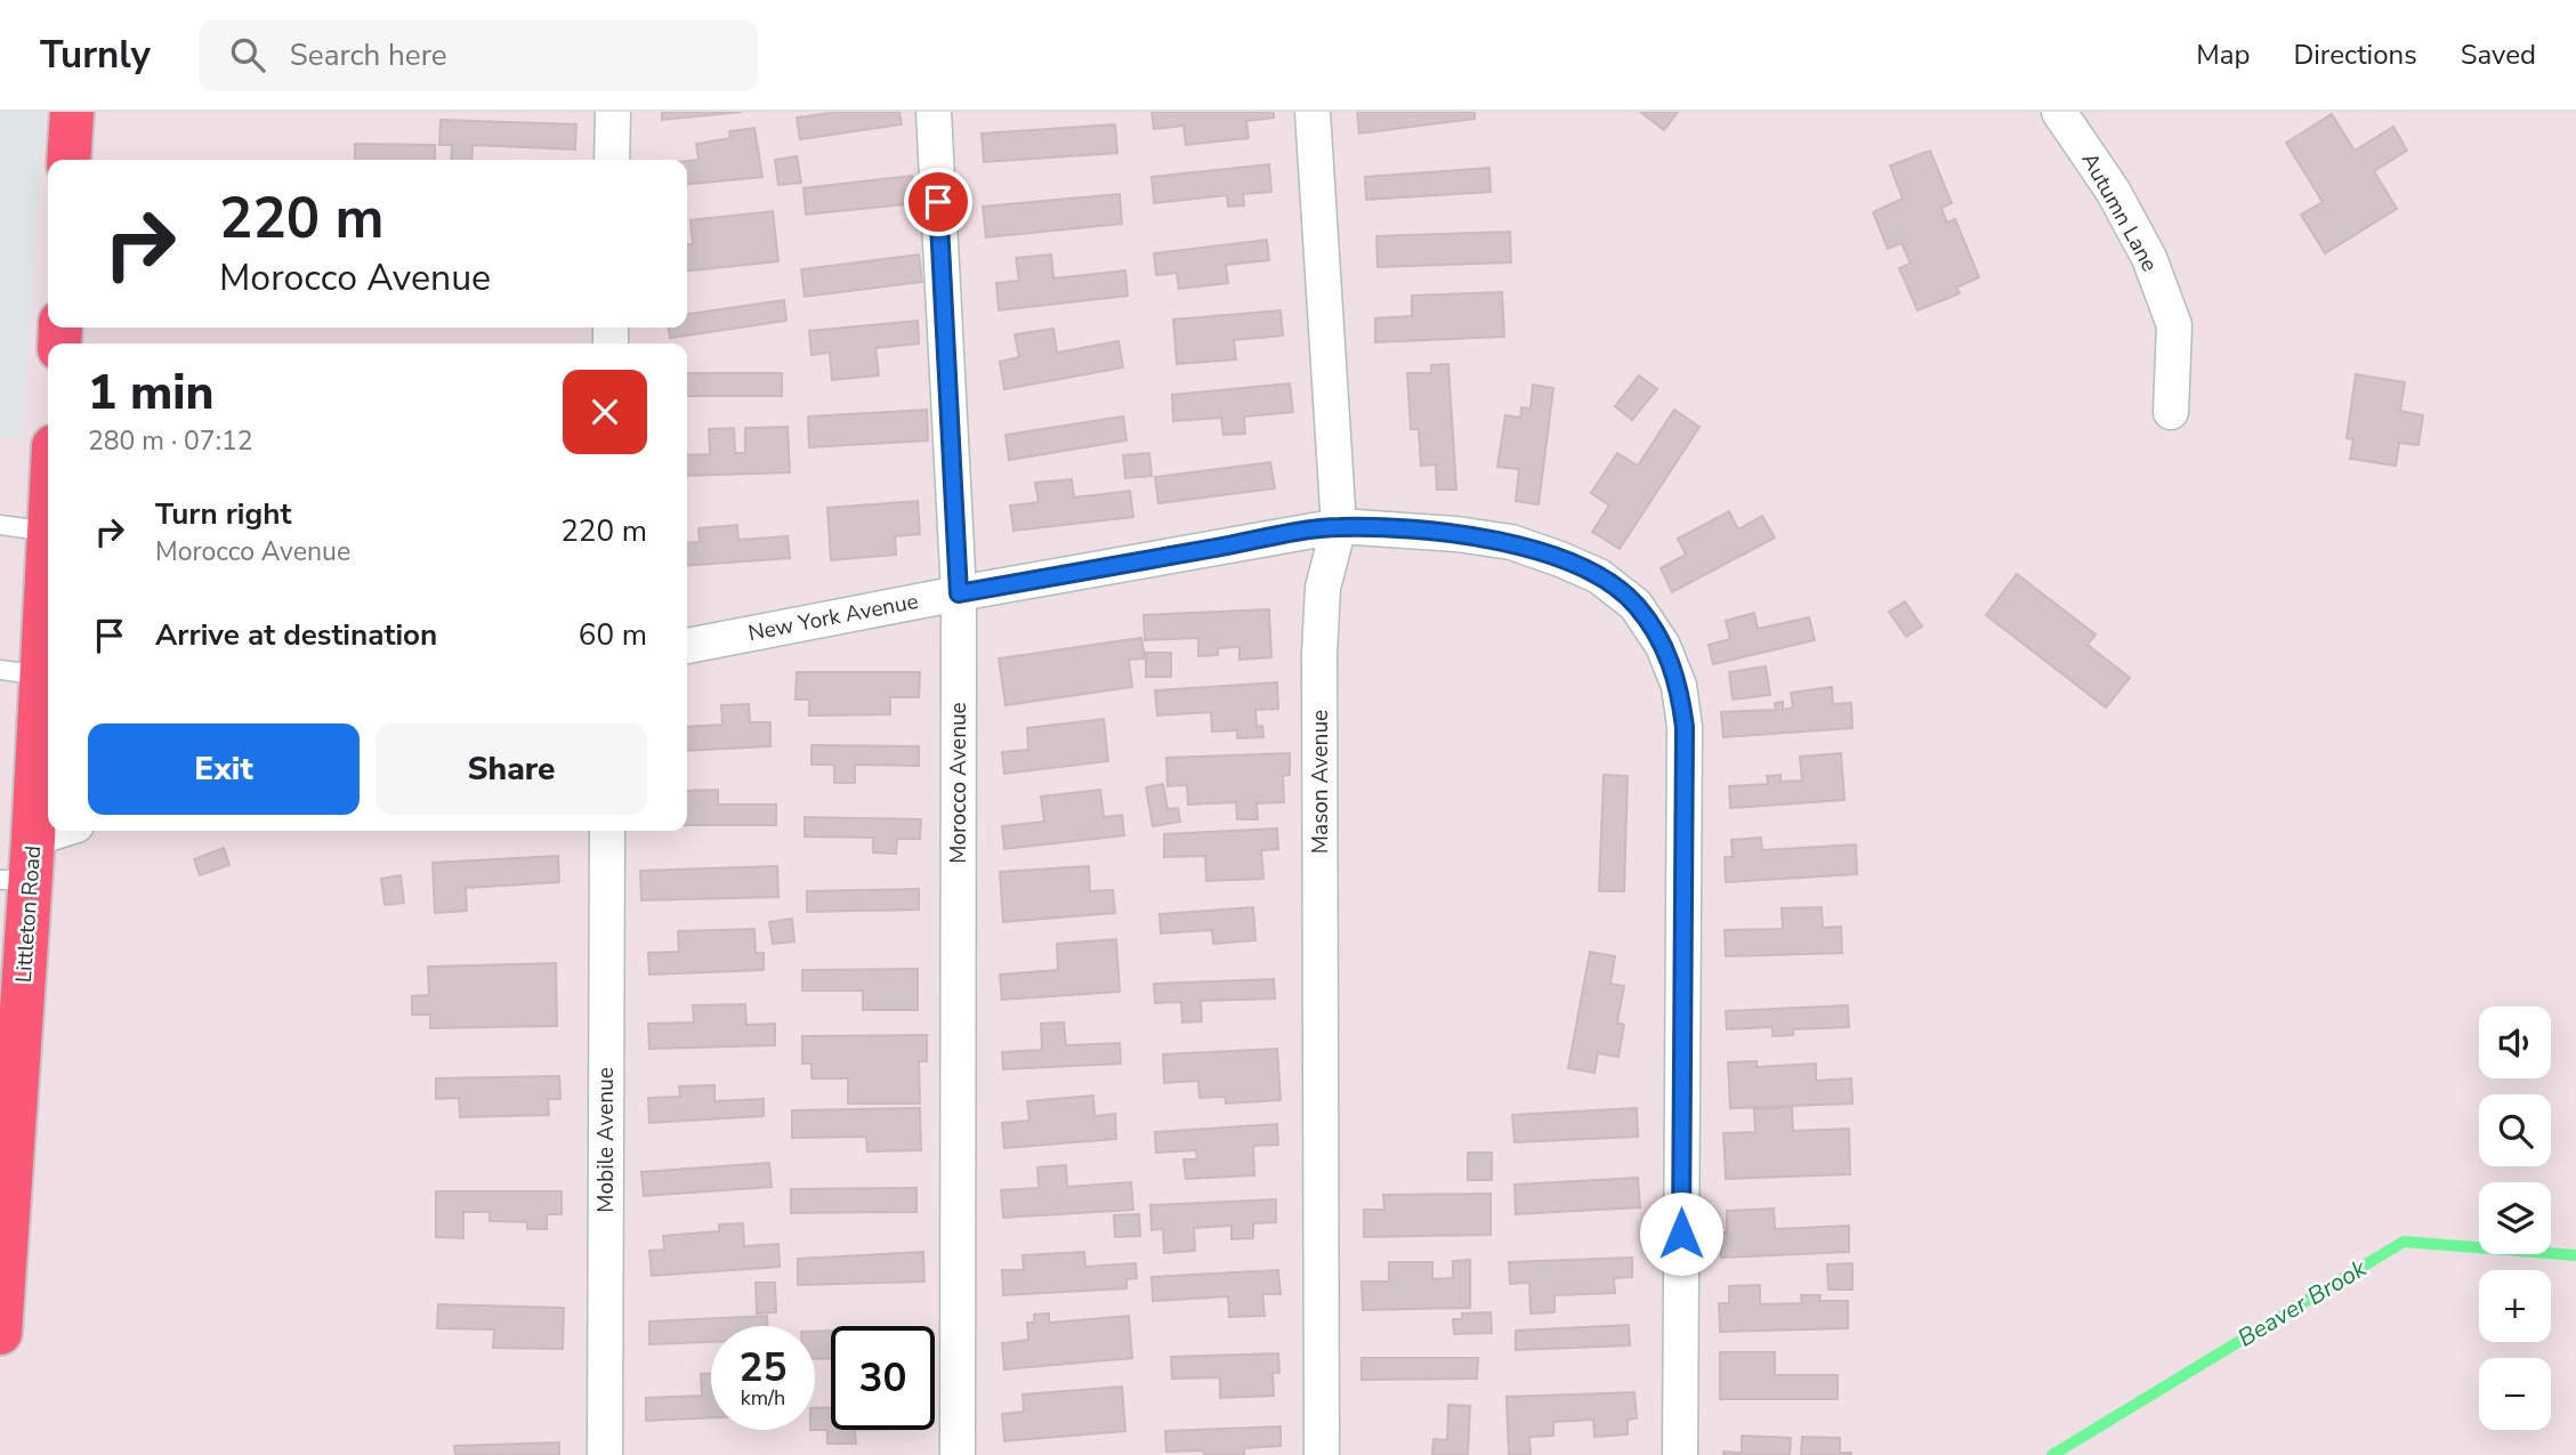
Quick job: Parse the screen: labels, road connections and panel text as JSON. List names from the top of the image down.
{
  "streets": {
    "main road": ["Littleton Road"],
    "street": [
      "Autumn Lane",
      "New York Avenue",
      "Mason Avenue",
      "Morocco Avenue",
      "Mobile Avenue"
    ]
  },
  "crossings": [
    ["New York Avenue", "Mason Avenue"],
    ["New York Avenue", "Morocco Avenue"]
  ],
  "water": ["Beaver Brook"],
  "page": {
    "header": "Turnly",
    "search": "Search here",
    "nav": ["Map", "Directions", "Saved"],
    "turn": ["220 m", "Morocco Avenue"],
    "heading": ["1 min", "280 m · 07:12"],
    "list": [
      {
        "name": "Turn right",
        "note": "Morocco Avenue",
        "value": "220 m"
      },
      {
        "name": "Arrive at destination",
        "value": "60 m"
      }
    ],
    "buttons": ["Exit", "Share"],
    "map_buttons": ["+", "−"],
    "speed": "25 km/h",
    "limit": "30"
  }
}
